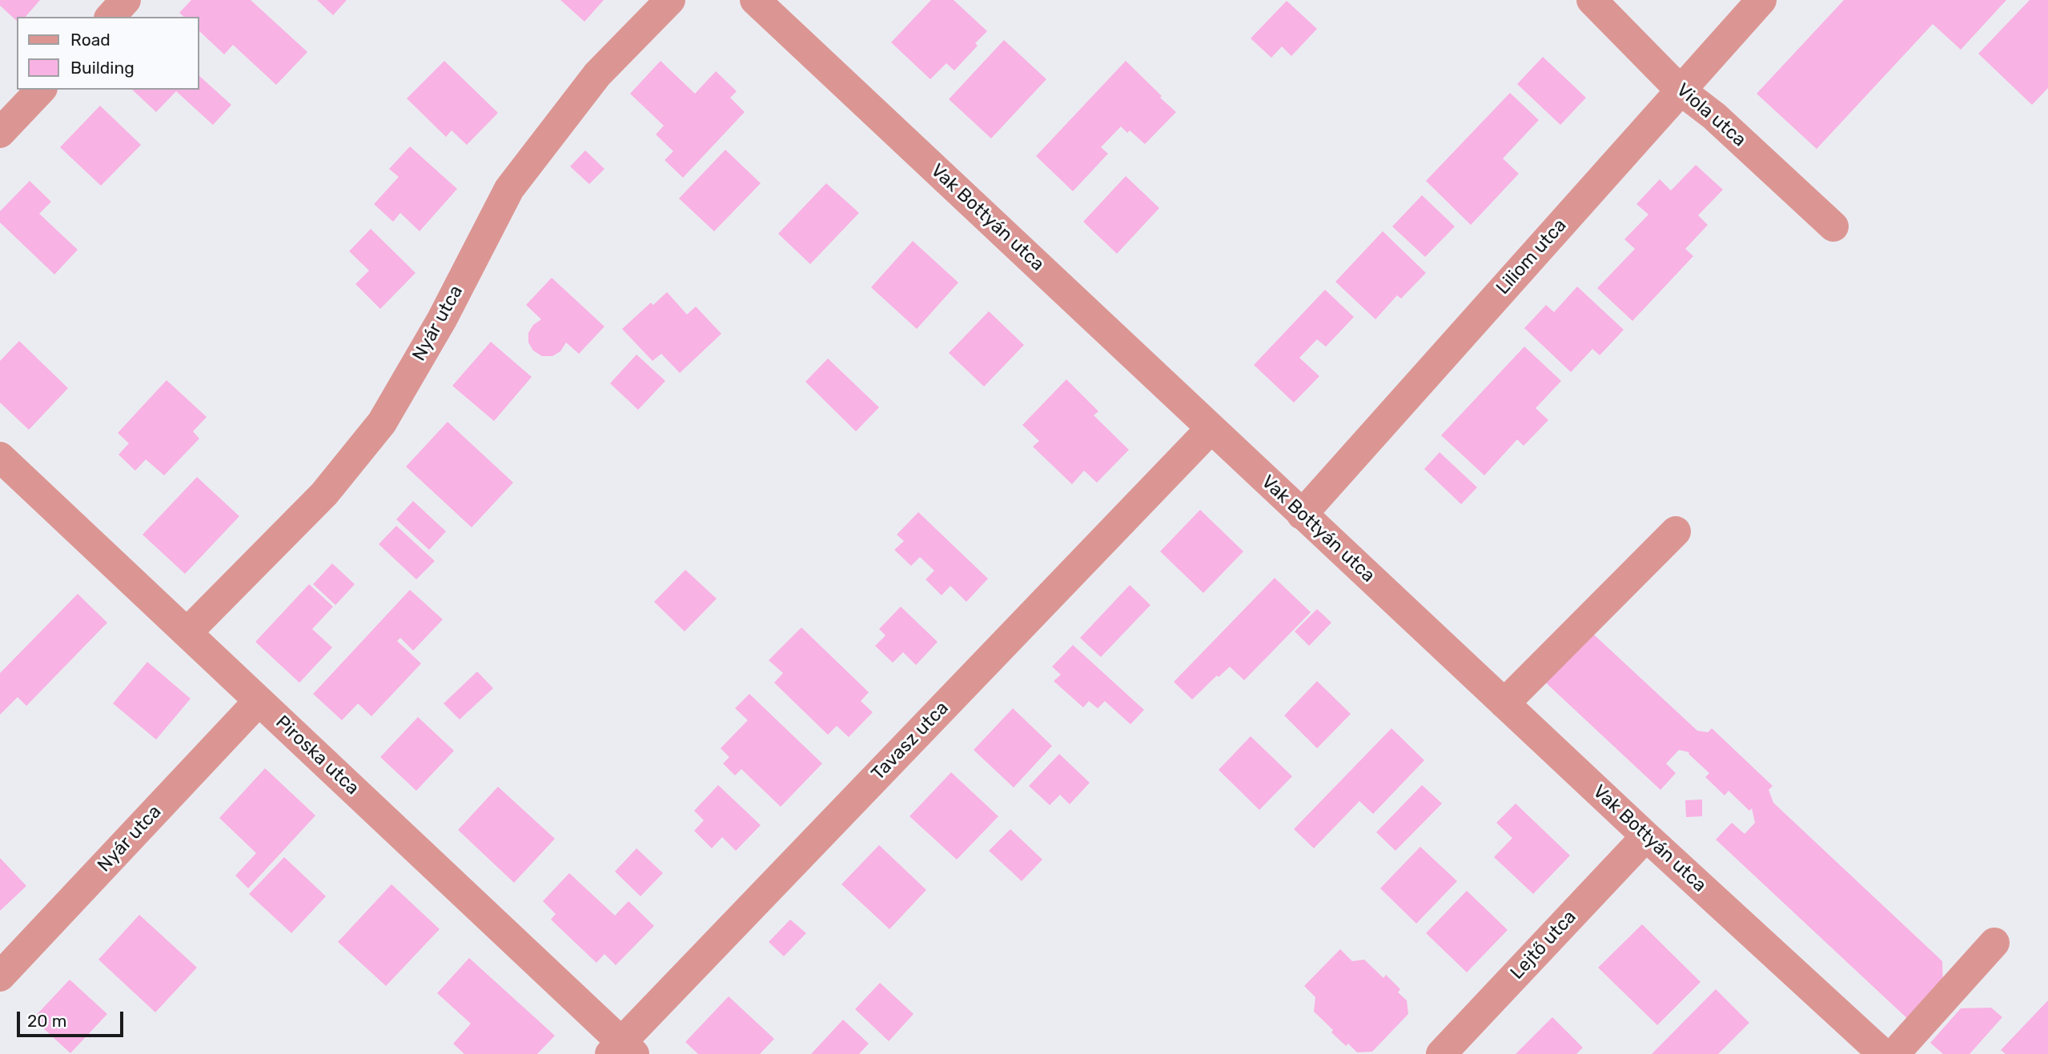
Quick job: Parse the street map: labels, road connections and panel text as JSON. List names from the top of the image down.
{
  "streets": {
    "street": [
      "Viola utca",
      "Vak Bottyán utca",
      "Liliom utca",
      "Nyár utca",
      "Tavasz utca",
      "Piroska utca",
      "Lejtő utca"
    ]
  },
  "crossings": [
    ["Viola utca", "Liliom utca"],
    ["Vak Bottyán utca", "Liliom utca"],
    ["Vak Bottyán utca", "Tavasz utca"],
    ["Vak Bottyán utca", "Lejtő utca"],
    ["Nyár utca", "Piroska utca"],
    ["Tavasz utca", "Piroska utca"]
  ],
  "legend": ["Road", "Building"],
  "scale_bar": "20 m"
}
